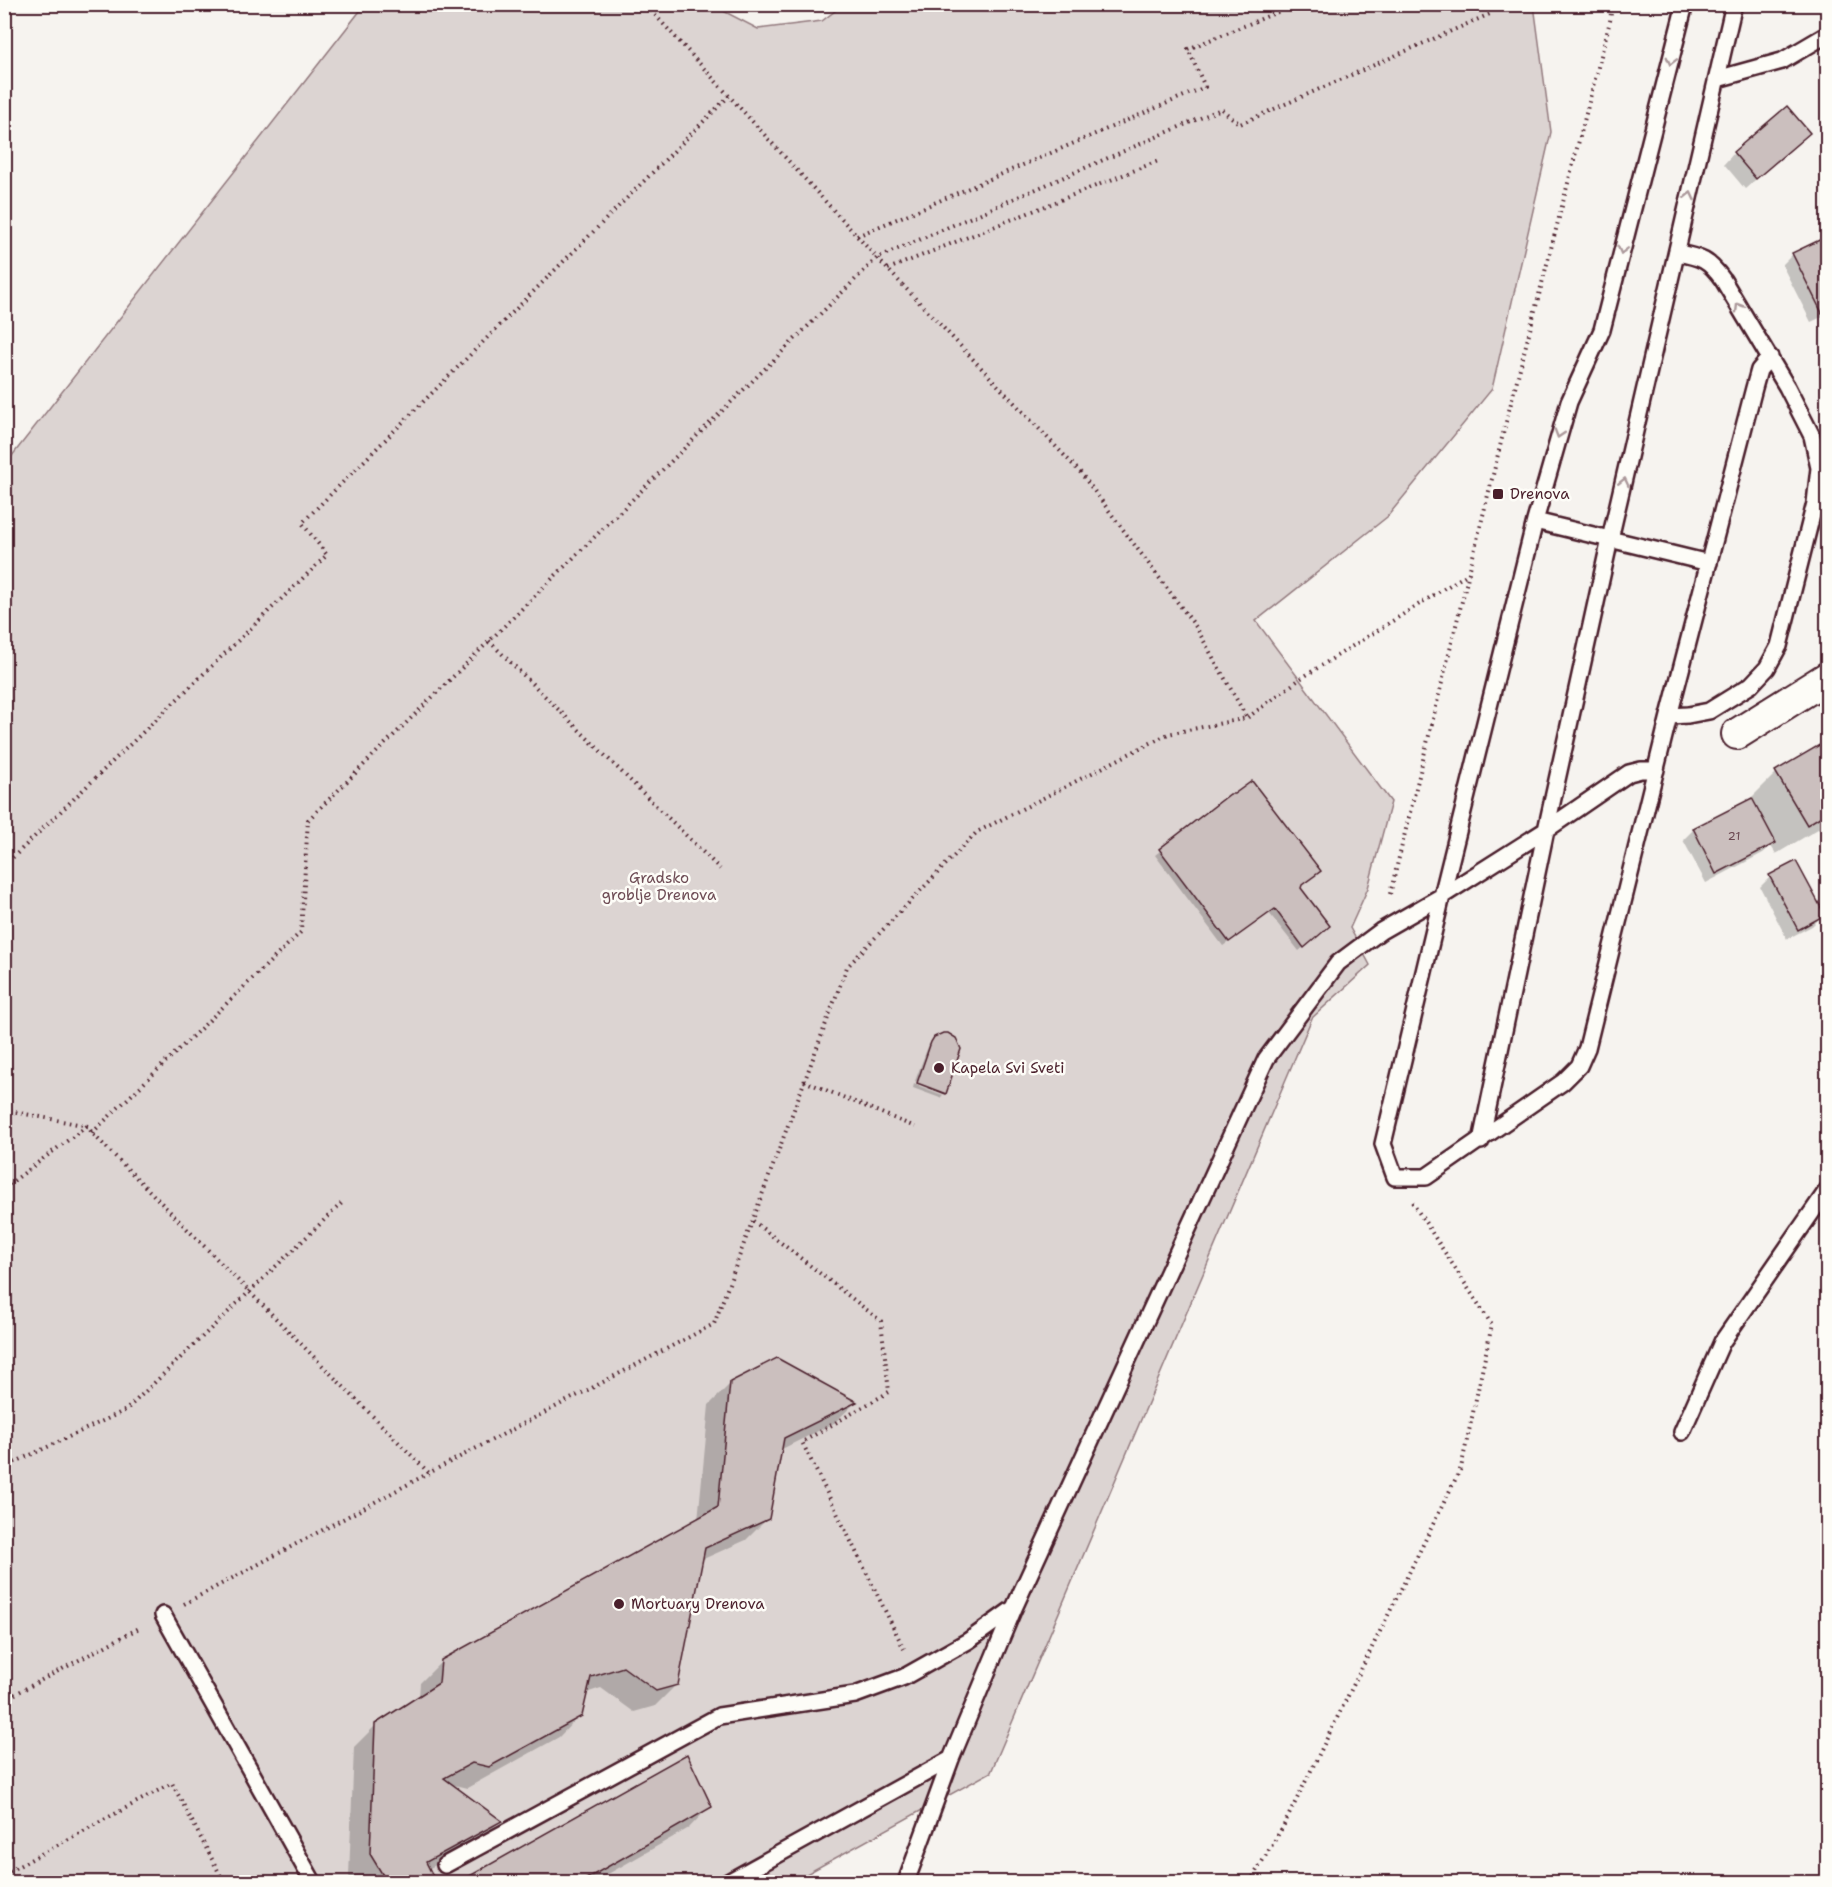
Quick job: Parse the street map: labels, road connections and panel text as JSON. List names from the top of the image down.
{
  "parks": ["Gradsko groblje Drenova"],
  "places": {
    "transit": ["Drenova"],
    "other": ["Kapela Svi Sveti", "Mortuary Drenova"]
  },
  "house_numbers": ["21"]
}
